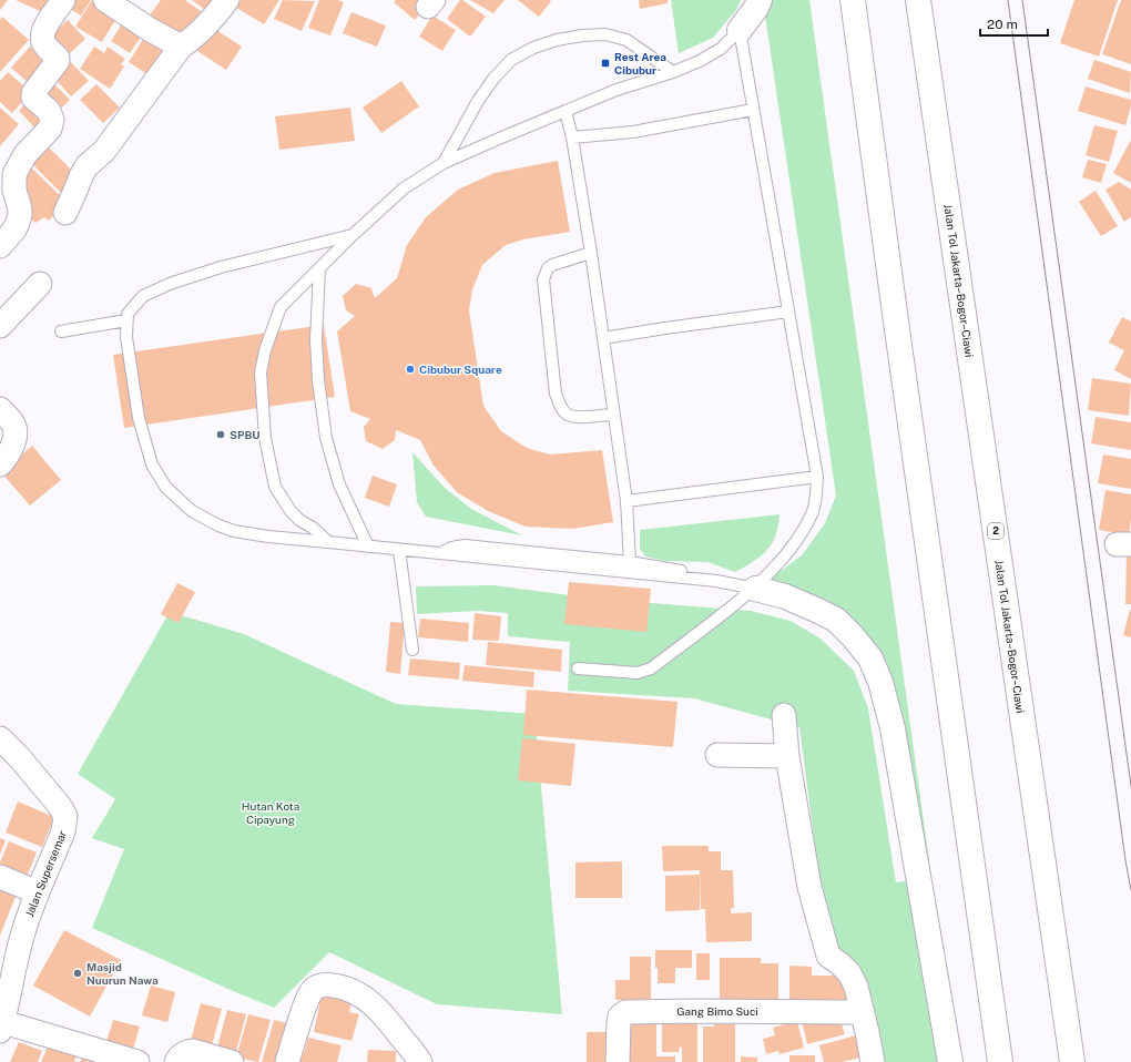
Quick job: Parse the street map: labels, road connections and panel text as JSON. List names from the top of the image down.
{
  "streets": {
    "highway": ["Jalan Tol Jakarta–Bogor–Ciawi", "2"],
    "street": ["Jalan Supersemar", "Gang Bimo Suci"]
  },
  "parks": ["Hutan Kota Cipayung"],
  "places": {
    "transit": ["Rest Area Cibubur"],
    "other": ["Cibubur Square", "SPBU", "Masjid Nuurun Nawa"]
  },
  "scale_bar": "20 m"
}
